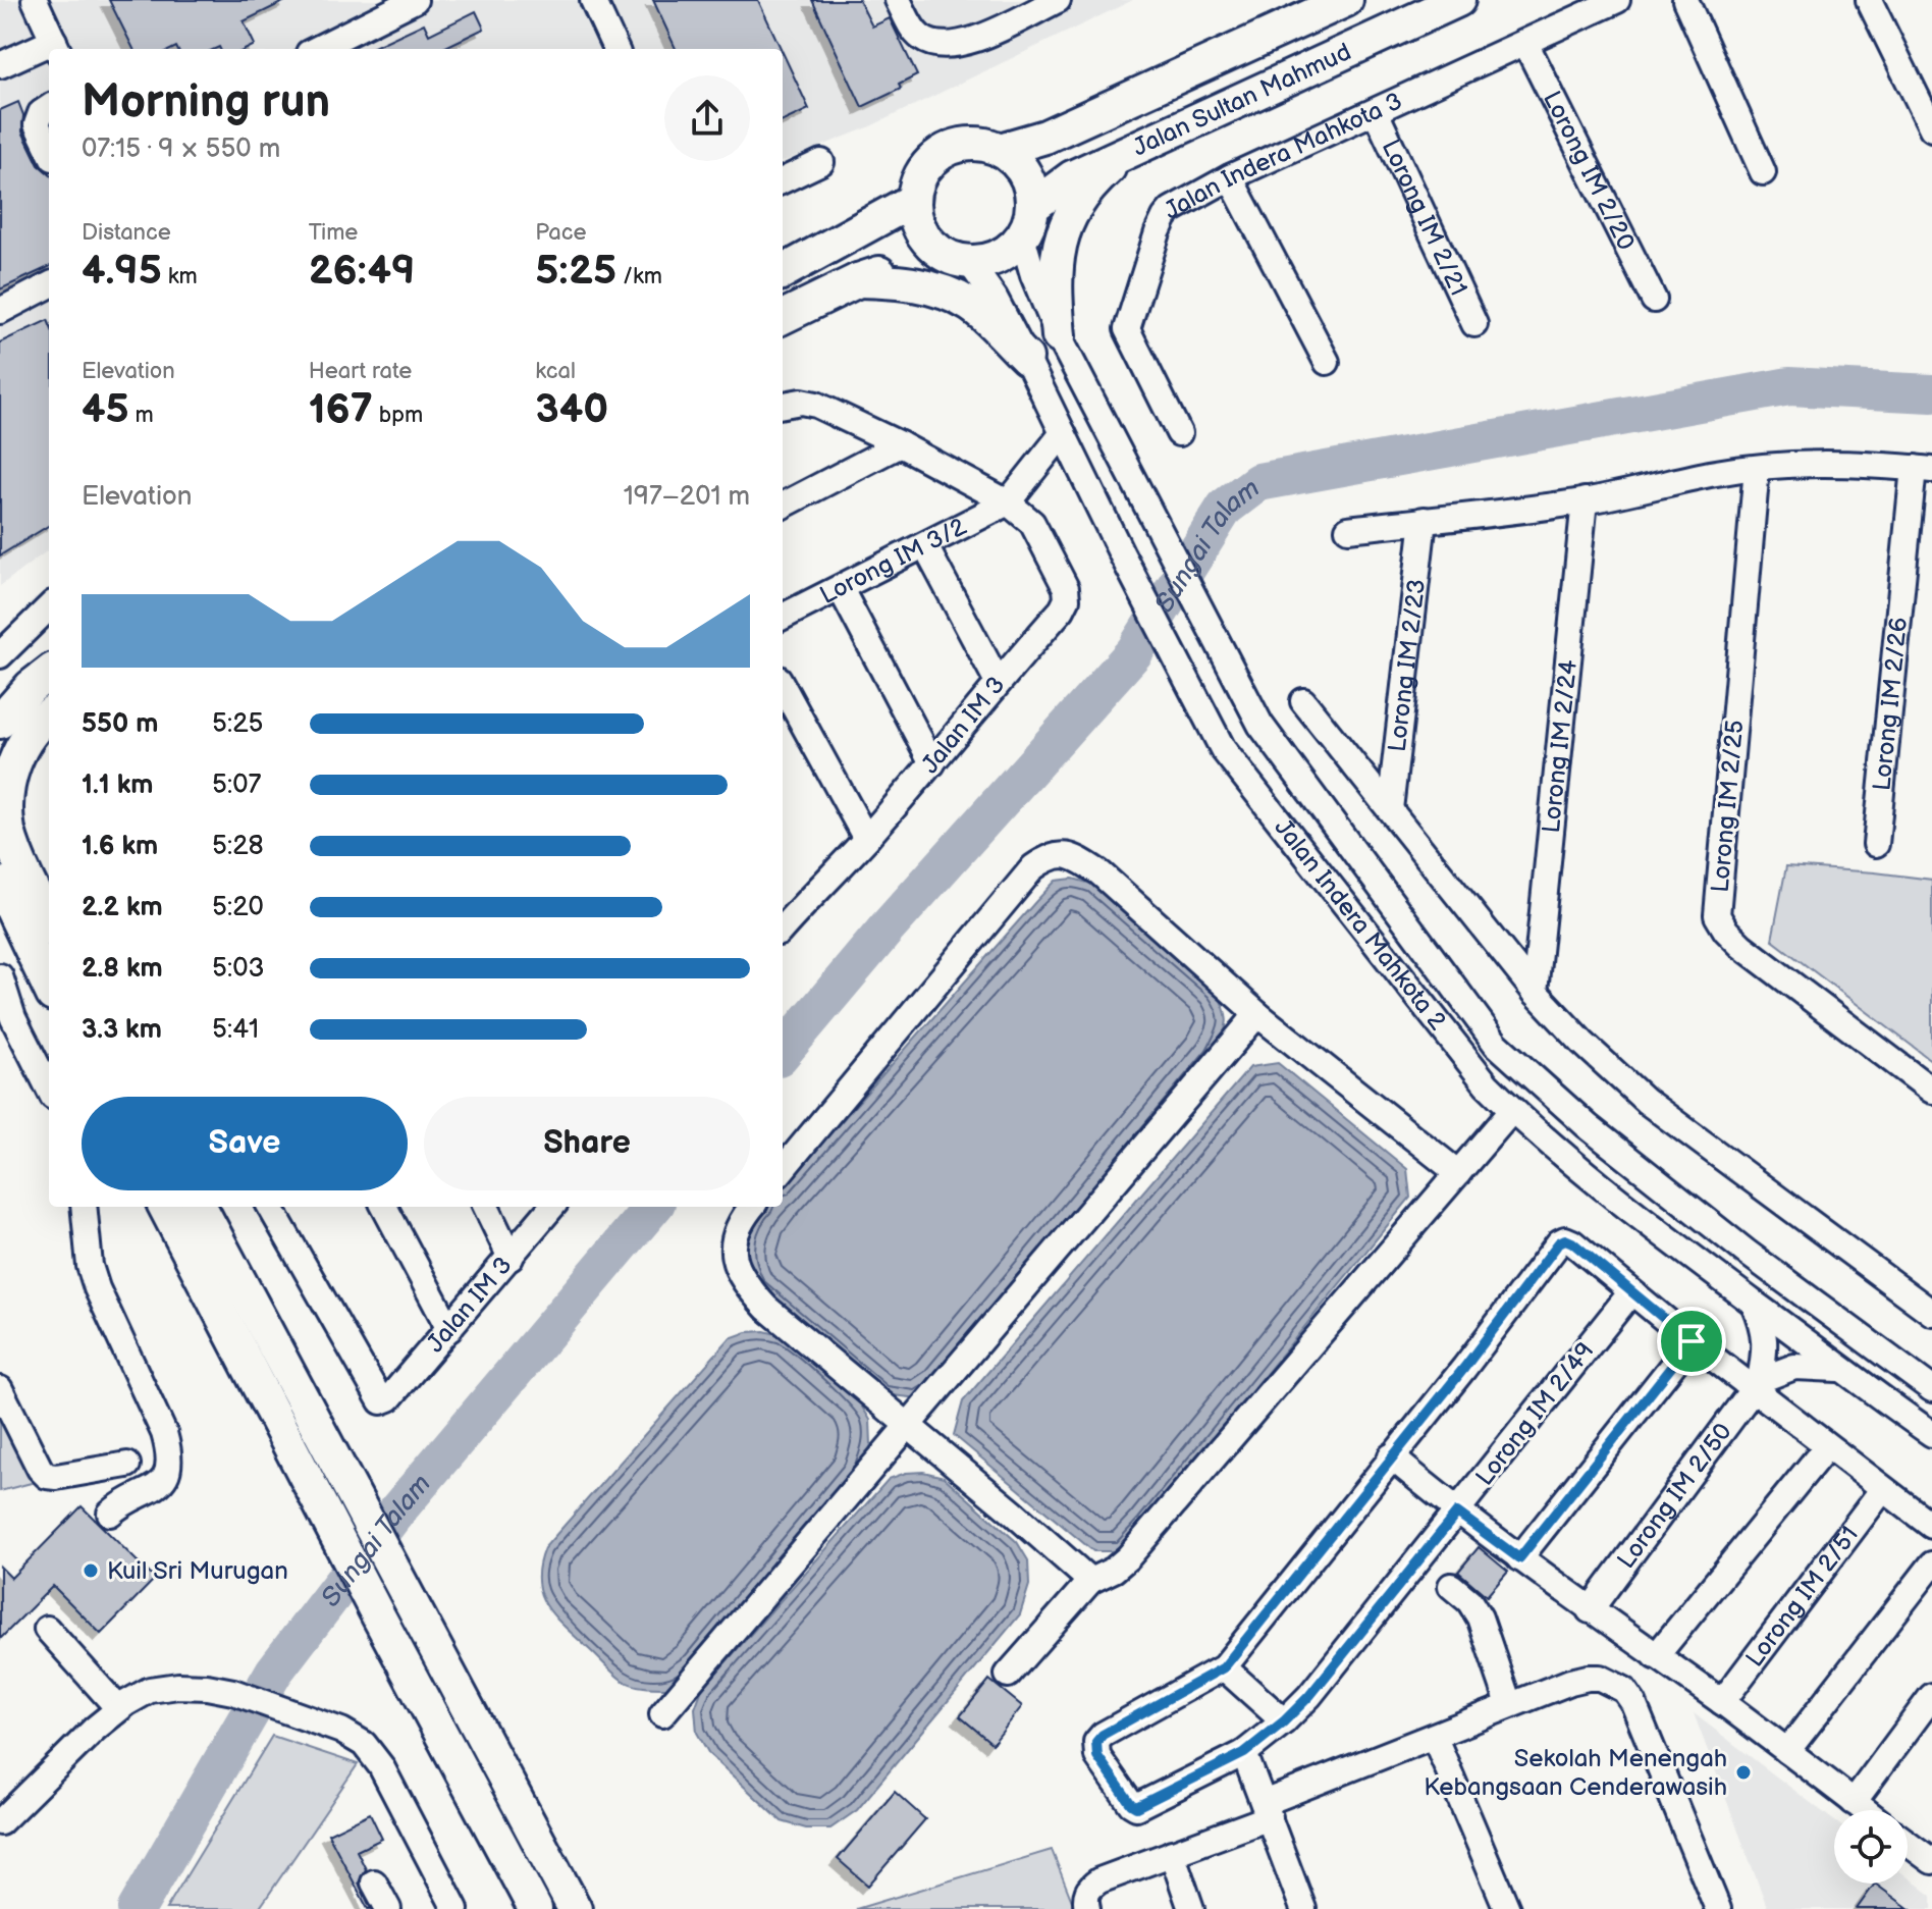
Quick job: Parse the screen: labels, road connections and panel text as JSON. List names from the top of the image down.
{
  "streets": {
    "main road": ["Jalan Sultan Mahmud"],
    "street": [
      "Jalan Indera Mahkota 3",
      "Lorong IM 2/20",
      "Lorong IM 2/21",
      "Lorong IM 3/2",
      "Lorong IM 2/23",
      "Lorong IM 2/26",
      "Jalan IM 3",
      "Lorong IM 2/24",
      "Lorong IM 2/25",
      "Jalan Indera Mahkota 2",
      "Lorong IM 2/49",
      "Lorong IM 2/50",
      "Lorong IM 2/51"
    ]
  },
  "crossings": [
    ["Jalan Sultan Mahmud", "Jalan Indera Mahkota 2"],
    ["Jalan Indera Mahkota 3", "Lorong IM 2/20"],
    ["Jalan Indera Mahkota 3", "Lorong IM 2/21"],
    ["Lorong IM 3/2", "Jalan IM 3"]
  ],
  "water": ["Sungai Talam"],
  "places": ["Kuil Sri Murugan", "Sekolah Menengah Kebangsaan Cenderawasih"],
  "page": {
    "heading": ["Morning run", "07:15 · 9 × 550 m"],
    "stats": [
      ["Distance", "4.95 km"],
      ["Time", "26:49"],
      ["Pace", "5:25 /km"],
      ["Elevation", "45 m"],
      ["Heart rate", "167 bpm"],
      ["kcal", "340"]
    ],
    "chart": ["Elevation", "197–201 m"],
    "list": [
      {
        "name": "550 m",
        "note": "5:25"
      },
      {
        "name": "1.1 km",
        "note": "5:07"
      },
      {
        "name": "1.6 km",
        "note": "5:28"
      },
      {
        "name": "2.2 km",
        "note": "5:20"
      },
      {
        "name": "2.8 km",
        "note": "5:03"
      },
      {
        "name": "3.3 km",
        "note": "5:41"
      }
    ],
    "buttons": ["Save", "Share"]
  }
}
